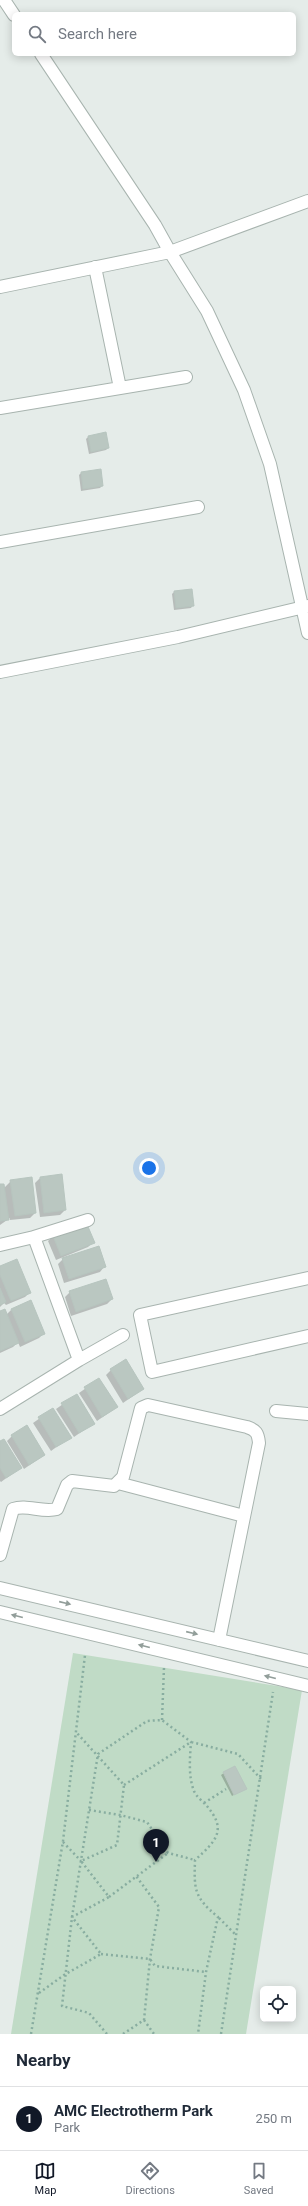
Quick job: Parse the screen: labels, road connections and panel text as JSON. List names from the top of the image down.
{
  "page": {
    "search": "Search here",
    "pins": "1",
    "heading": "Nearby",
    "list": [
      {
        "mark": "1",
        "name": "AMC Electrotherm Park",
        "note": "Park",
        "value": "250 m"
      }
    ],
    "nav": ["Map", "Directions", "Saved"]
  }
}
